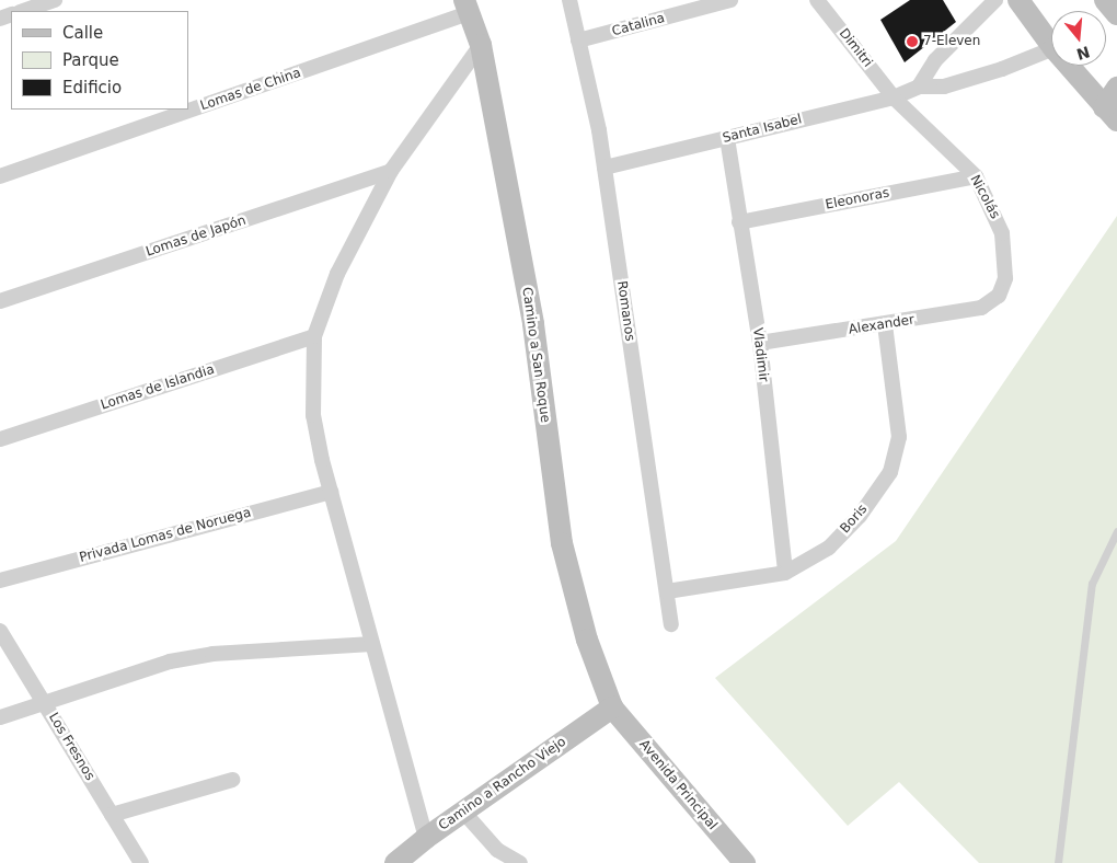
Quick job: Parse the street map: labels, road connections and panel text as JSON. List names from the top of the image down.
{
  "streets": {
    "street": [
      "Catalina",
      "Dimitri",
      "Lomas de China",
      "Santa Isabel",
      "Nicolás",
      "Eleonoras",
      "Lomas de Japón",
      "Romanos",
      "Alexander",
      "Camino a San Roque",
      "Vladimir",
      "Lomas de Islandia",
      "Boris",
      "Privada Lomas de Noruega",
      "Los Fresnos",
      "Camino a Rancho Viejo",
      "Avenida Principal"
    ]
  },
  "crossings": [
    ["Catalina", "Romanos"],
    ["Dimitri", "Santa Isabel"],
    ["Dimitri", "Nicolás"],
    ["Lomas de China", "Camino a San Roque"],
    ["Santa Isabel", "Nicolás"],
    ["Santa Isabel", "Romanos"],
    ["Santa Isabel", "Vladimir"],
    ["Nicolás", "Eleonoras"],
    ["Nicolás", "Alexander"],
    ["Eleonoras", "Vladimir"],
    ["Romanos", "Boris"],
    ["Alexander", "Vladimir"],
    ["Alexander", "Boris"],
    ["Camino a San Roque", "Camino a Rancho Viejo"],
    ["Camino a San Roque", "Avenida Principal"],
    ["Vladimir", "Boris"],
    ["Camino a Rancho Viejo", "Avenida Principal"]
  ],
  "places": ["7-Eleven"],
  "legend": ["Calle", "Parque", "Edificio"],
  "north": "bottom"
}
